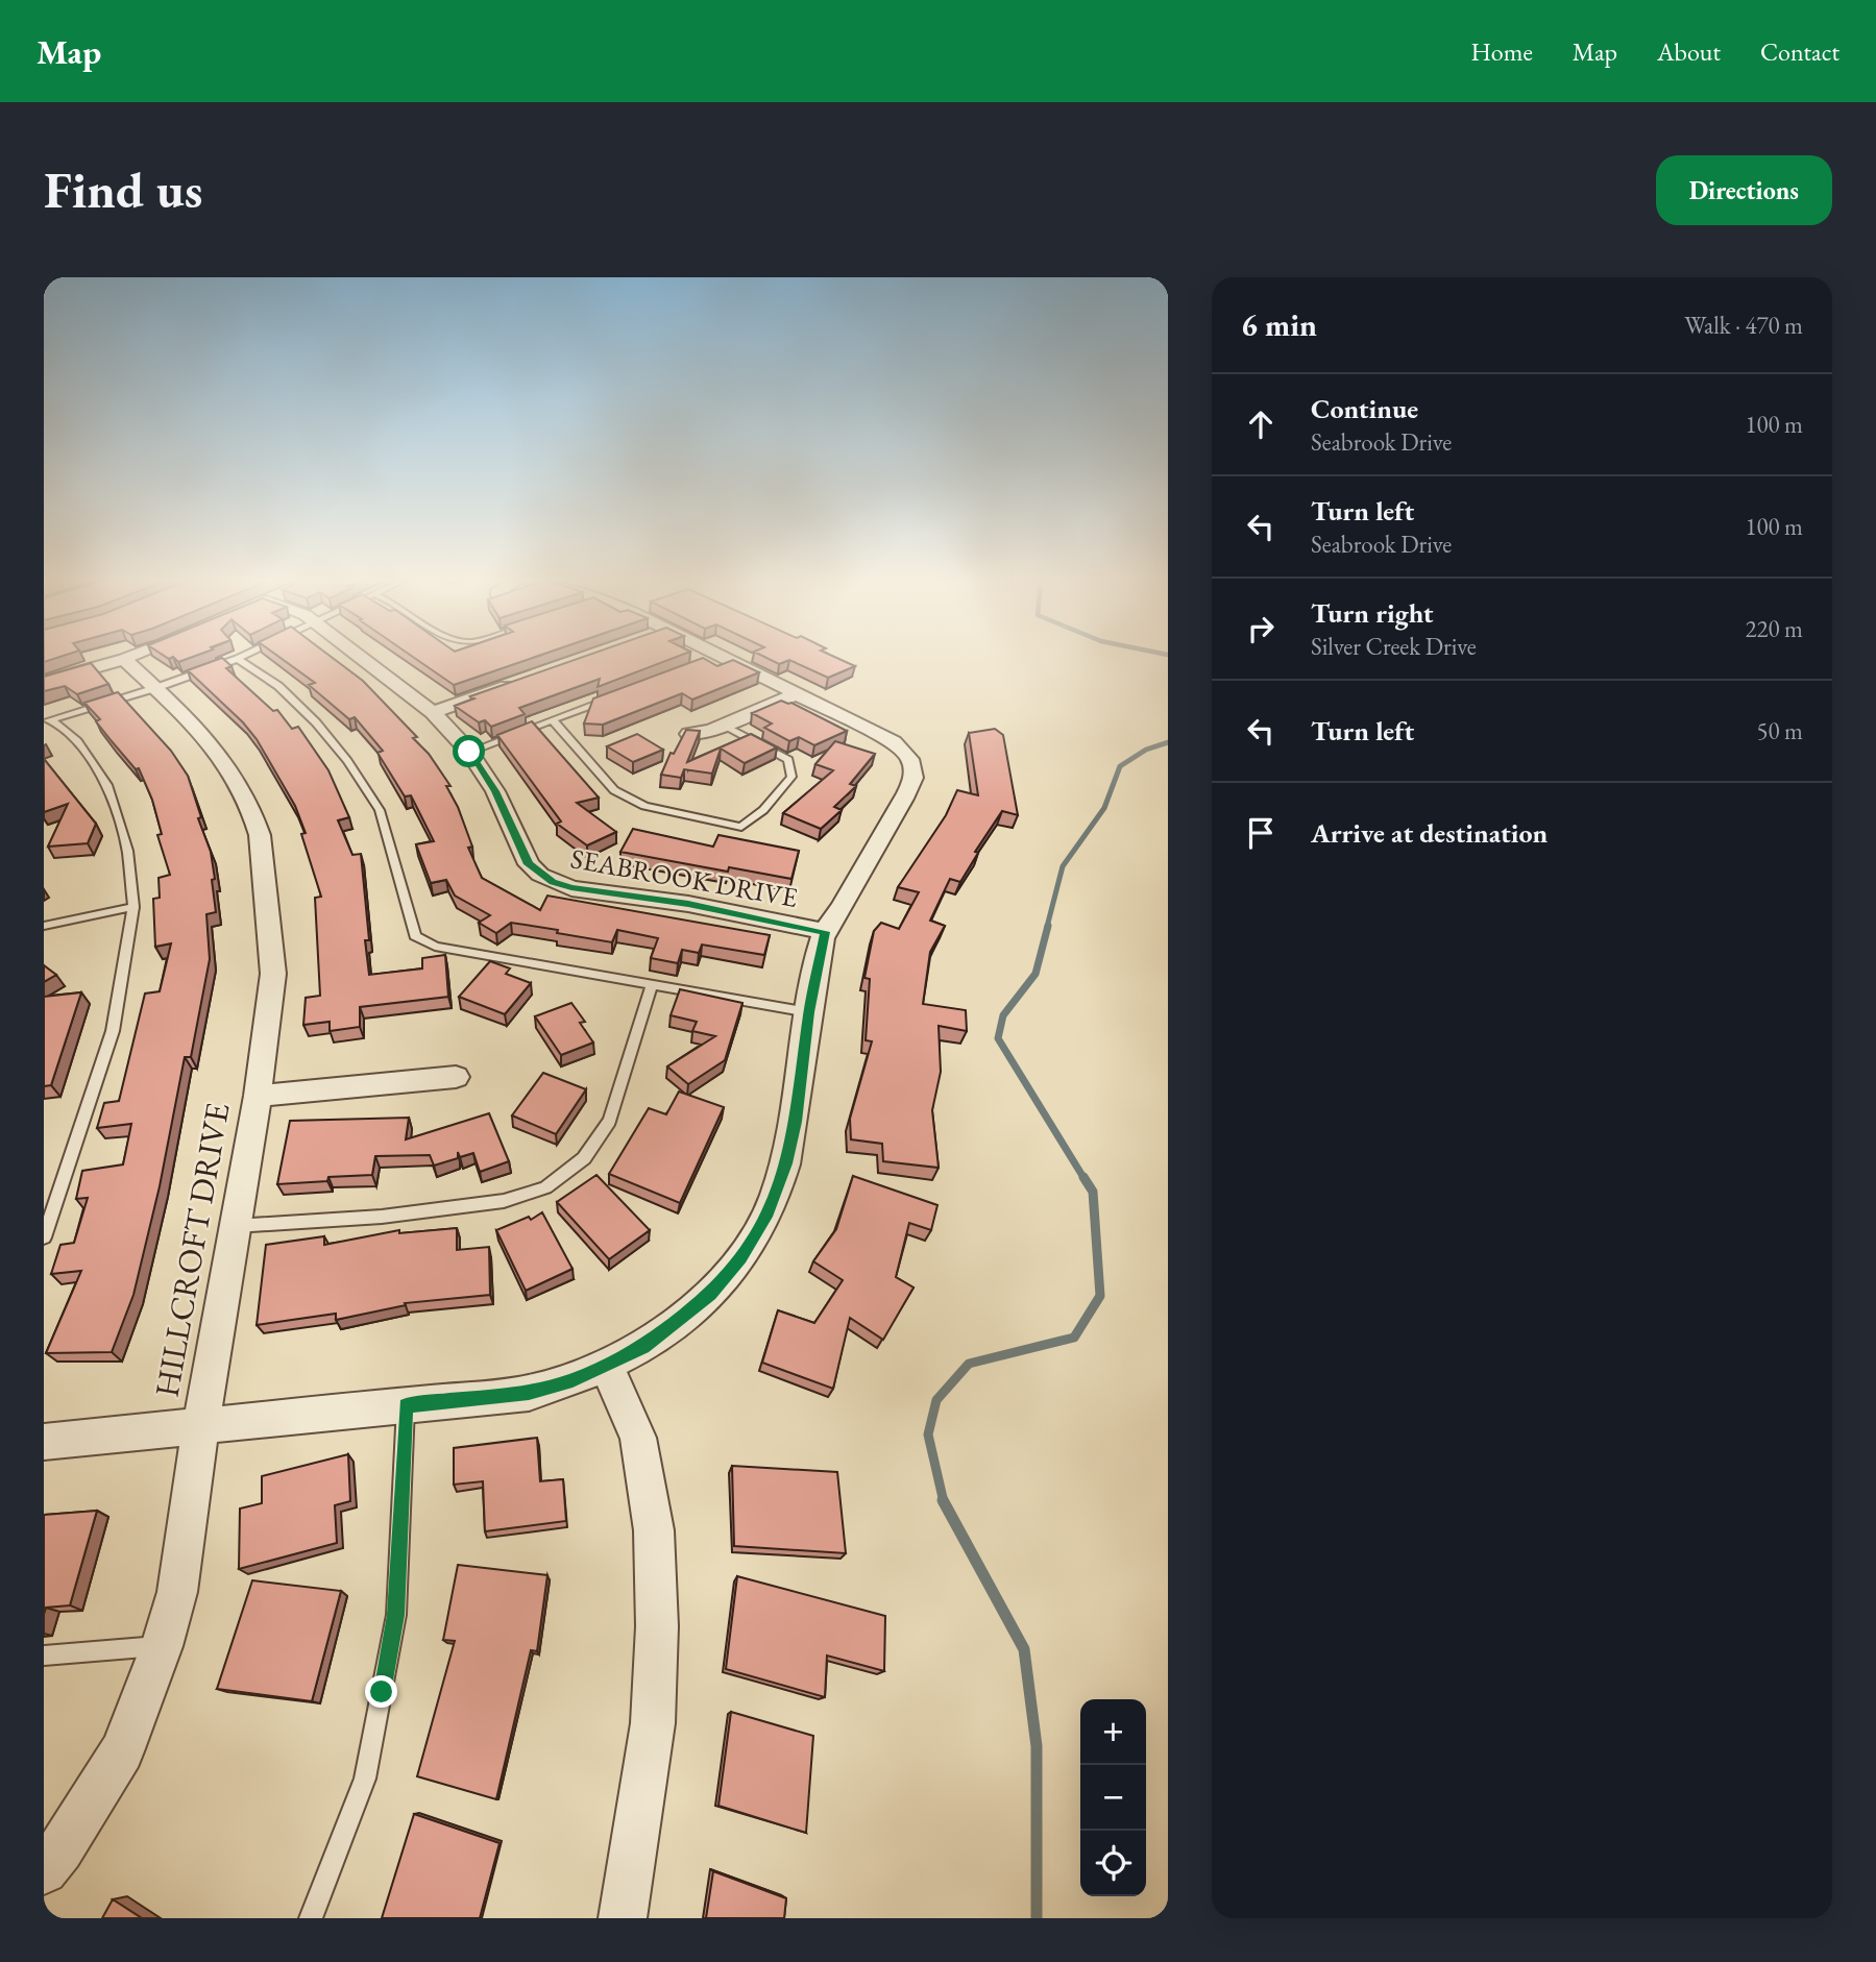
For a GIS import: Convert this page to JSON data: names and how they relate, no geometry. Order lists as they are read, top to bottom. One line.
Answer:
{"streets":{"street":["SEABROOK DRIVE","HILLCROFT DRIVE"]},"page":{"header":"Map","nav":["Home","Map","About","Contact"],"buttons":"Directions","title":"Find us","heading":["6 min","Walk · 470 m"],"list":[["Continue","Seabrook Drive","100 m"],["Turn left","Seabrook Drive","100 m"],["Turn right","Silver Creek Drive","220 m"],["Turn left","50 m"],"Arrive at destination"],"map_buttons":["+","−"]}}
